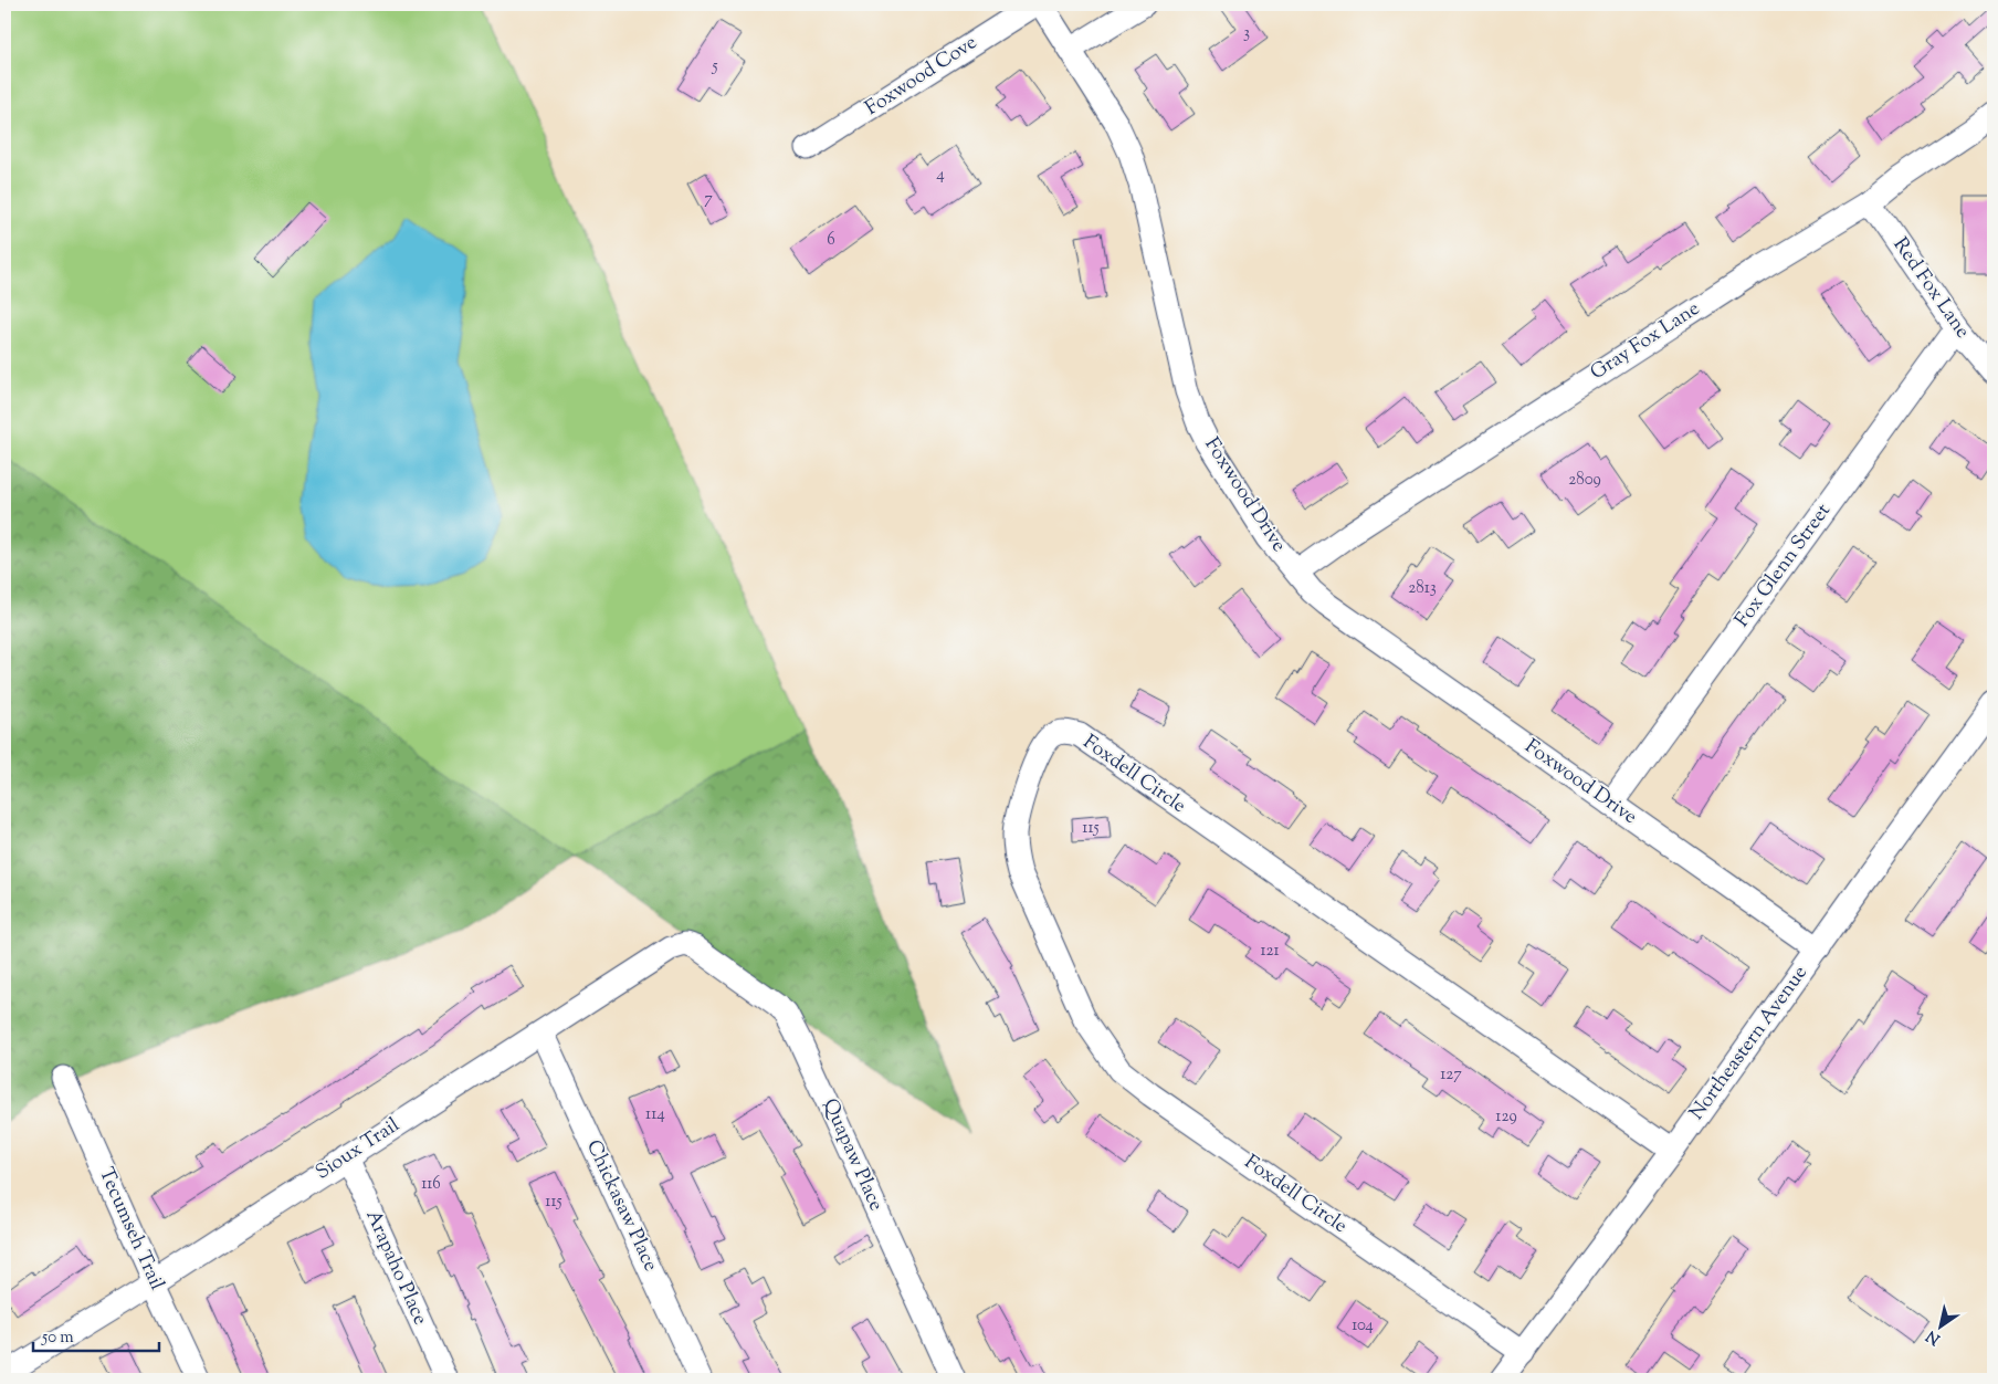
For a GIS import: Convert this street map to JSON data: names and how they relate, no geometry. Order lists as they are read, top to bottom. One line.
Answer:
{"streets":{"street":["Foxwood Cove","Red Fox Lane","Gray Fox Lane","Foxwood Drive","Fox Glenn Street","Foxdell Circle","Northeastern Avenue","Sioux Trail","Quapaw Place","Chickasaw Place","Tecumseh Trail","Arapaho Place"]},"crossings":[["Red Fox Lane","Gray Fox Lane"],["Red Fox Lane","Fox Glenn Street"],["Gray Fox Lane","Foxwood Drive"],["Foxwood Drive","Fox Glenn Street"],["Foxwood Drive","Northeastern Avenue"],["Foxdell Circle","Northeastern Avenue"],["Sioux Trail","Quapaw Place"],["Sioux Trail","Chickasaw Place"],["Sioux Trail","Tecumseh Trail"],["Sioux Trail","Arapaho Place"]],"house_numbers":["3","5","4","7","6","2809","2813","115","121","127","114","129","116","115","104"],"scale_bar":"50 m","north":"bottom left"}
